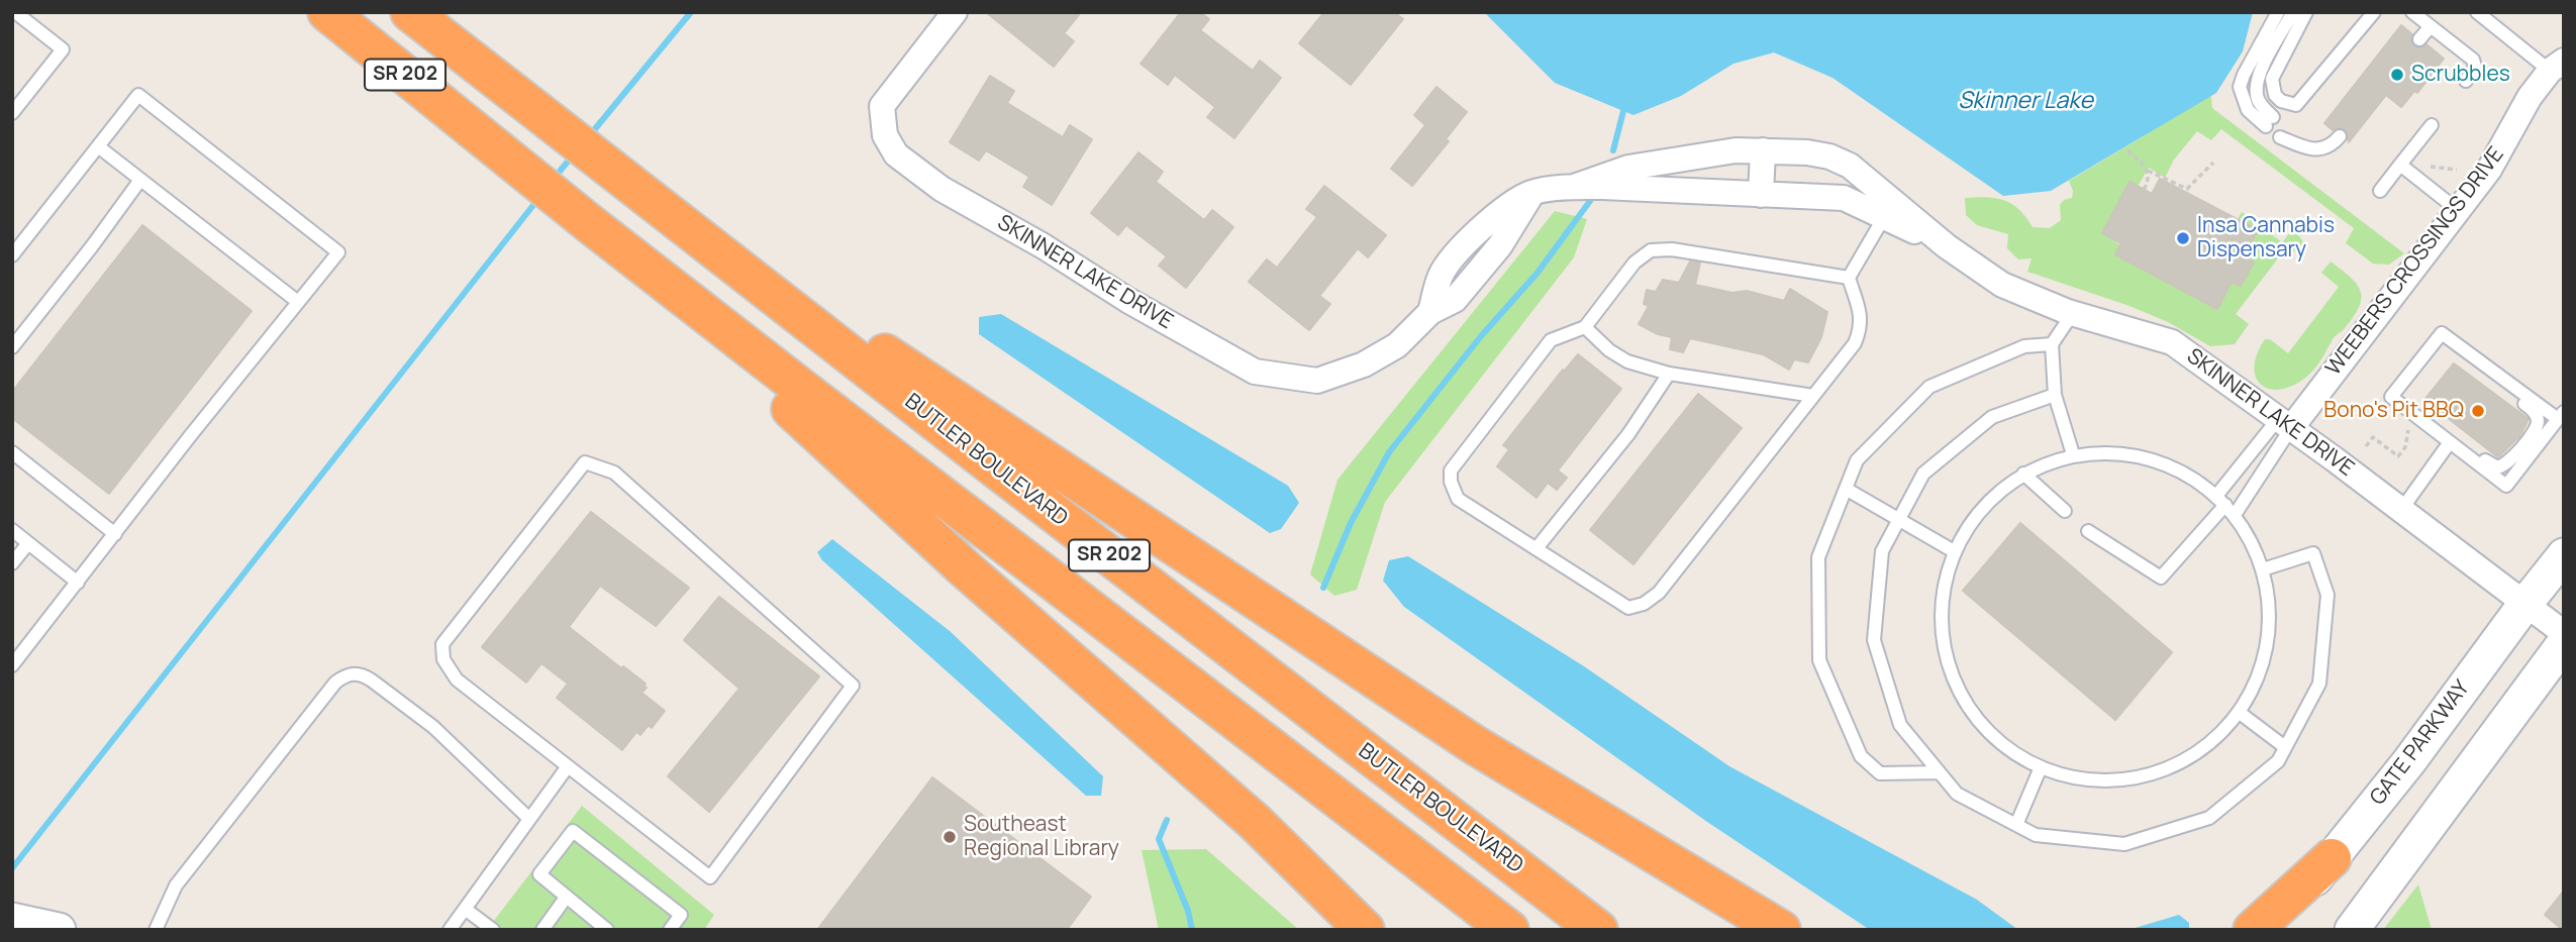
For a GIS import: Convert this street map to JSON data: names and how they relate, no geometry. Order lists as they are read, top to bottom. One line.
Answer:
{"streets":{"highway":["SR 202","BUTLER BOULEVARD"],"main road":["GATE PARKWAY"],"street":["WEEBERS CROSSINGS DRIVE","SKINNER LAKE DRIVE"]},"crossings":[["WEEBERS CROSSINGS DRIVE","SKINNER LAKE DRIVE"],["SKINNER LAKE DRIVE","GATE PARKWAY"]],"water":["Skinner Lake"],"places":["Scrubbles","Insa Cannabis Dispensary","Bono's Pit BBQ","Southeast Regional Library"]}
